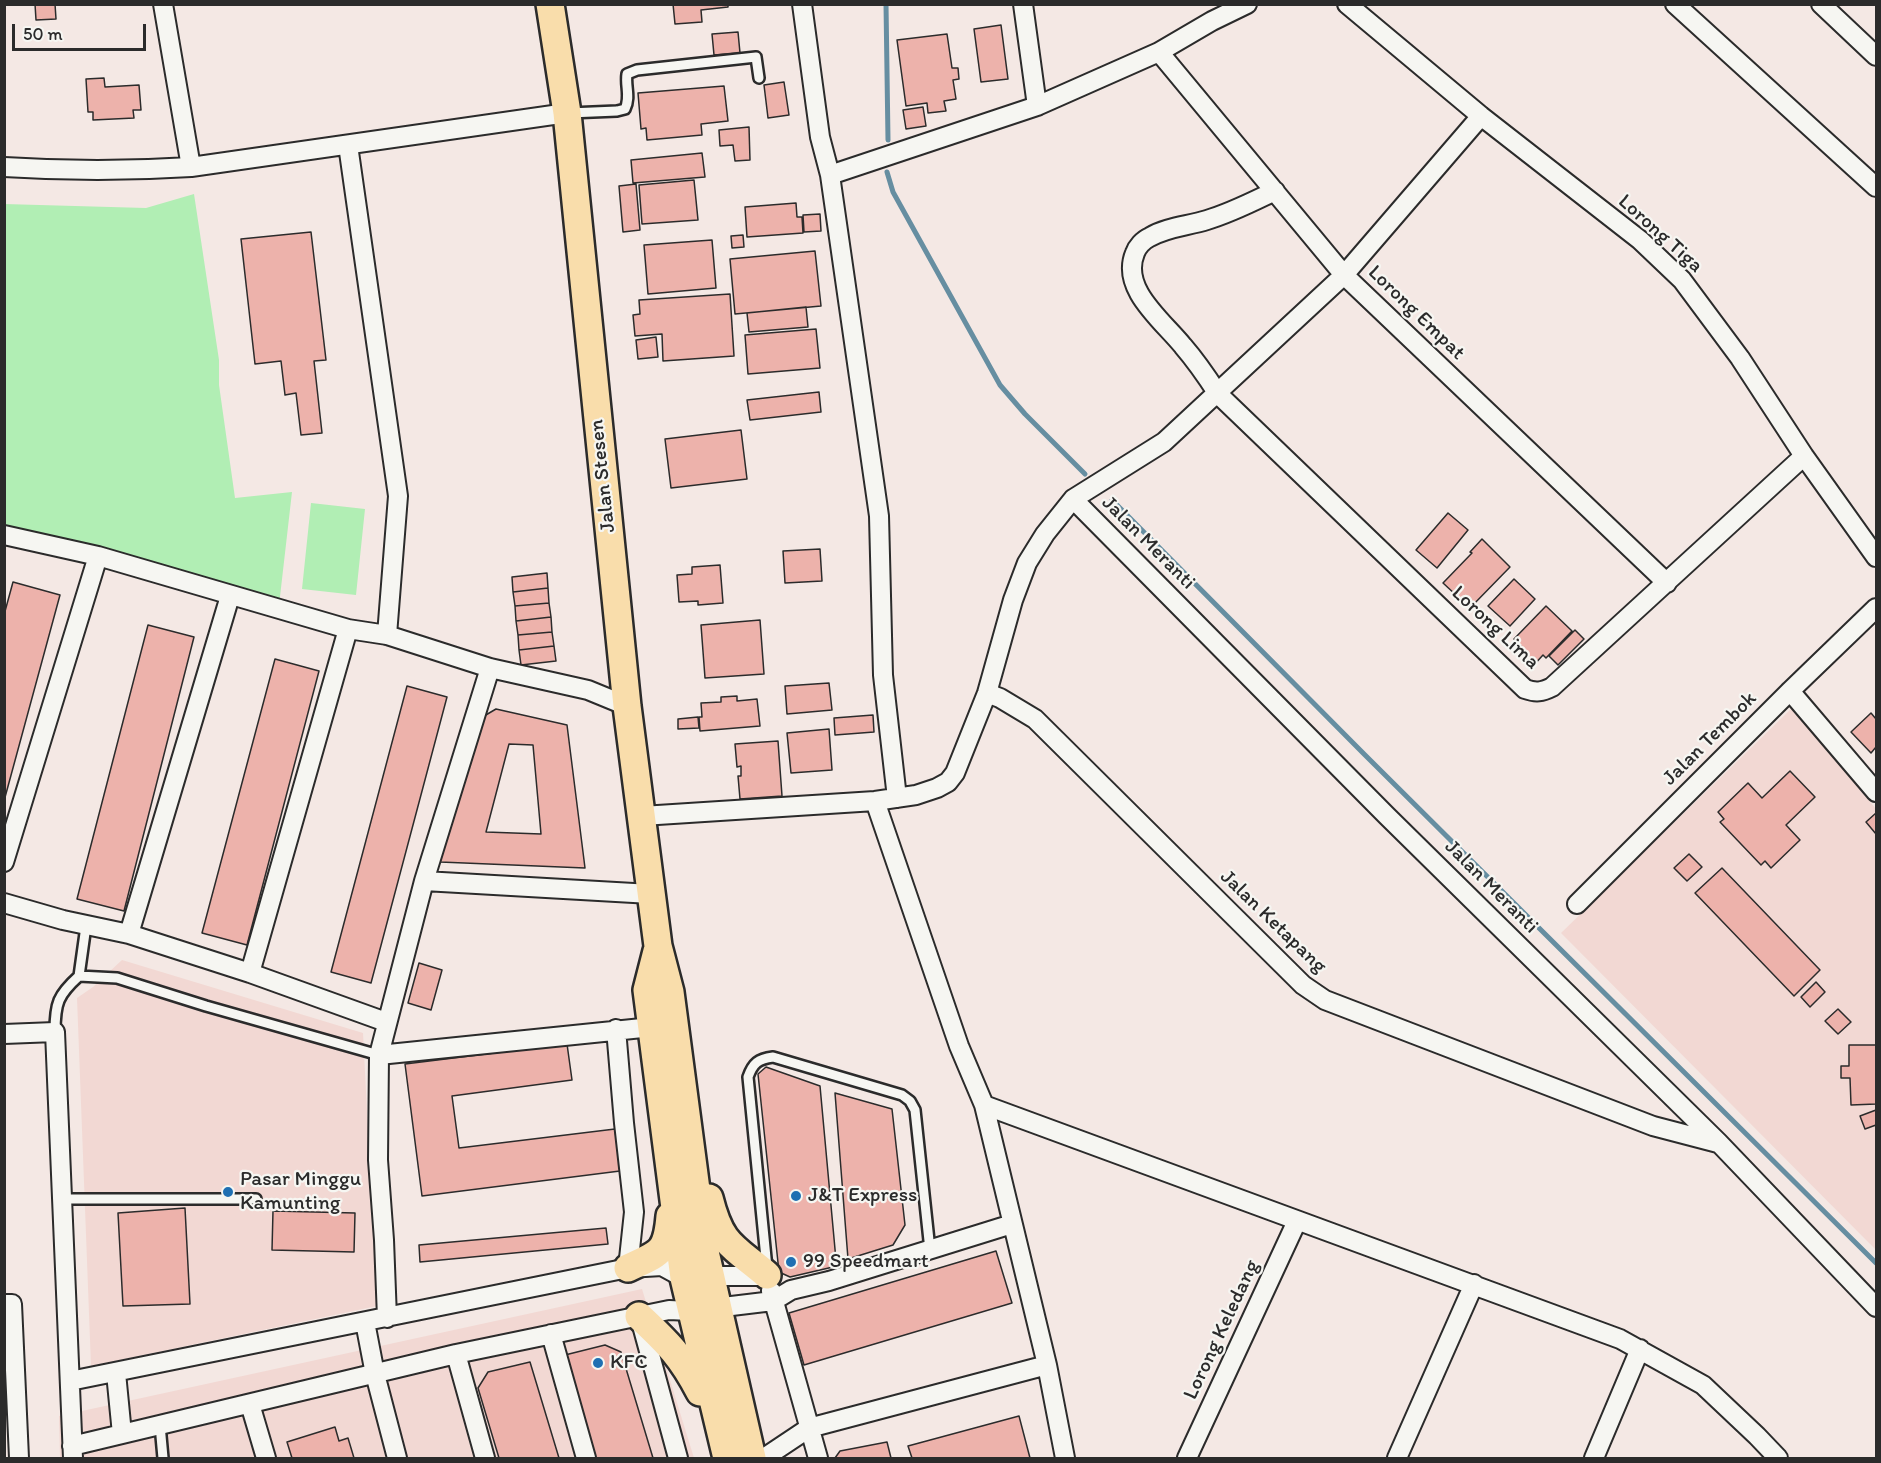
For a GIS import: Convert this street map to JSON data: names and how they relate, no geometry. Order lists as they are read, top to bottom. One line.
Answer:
{"streets":{"main road":["Jalan Stesen"],"street":["Lorong Tiga","Lorong Empat","Jalan Meranti","Lorong Lima","Jalan Tembok","Jalan Ketapang","Lorong Keledang"]},"crossings":[["Lorong Tiga","Lorong Lima"],["Lorong Empat","Lorong Lima"],["Jalan Meranti","Jalan Ketapang"]],"places":["Pasar Minggu Kamunting","J&T Express","99 Speedmart","KFC"],"scale_bar":"50 m"}
